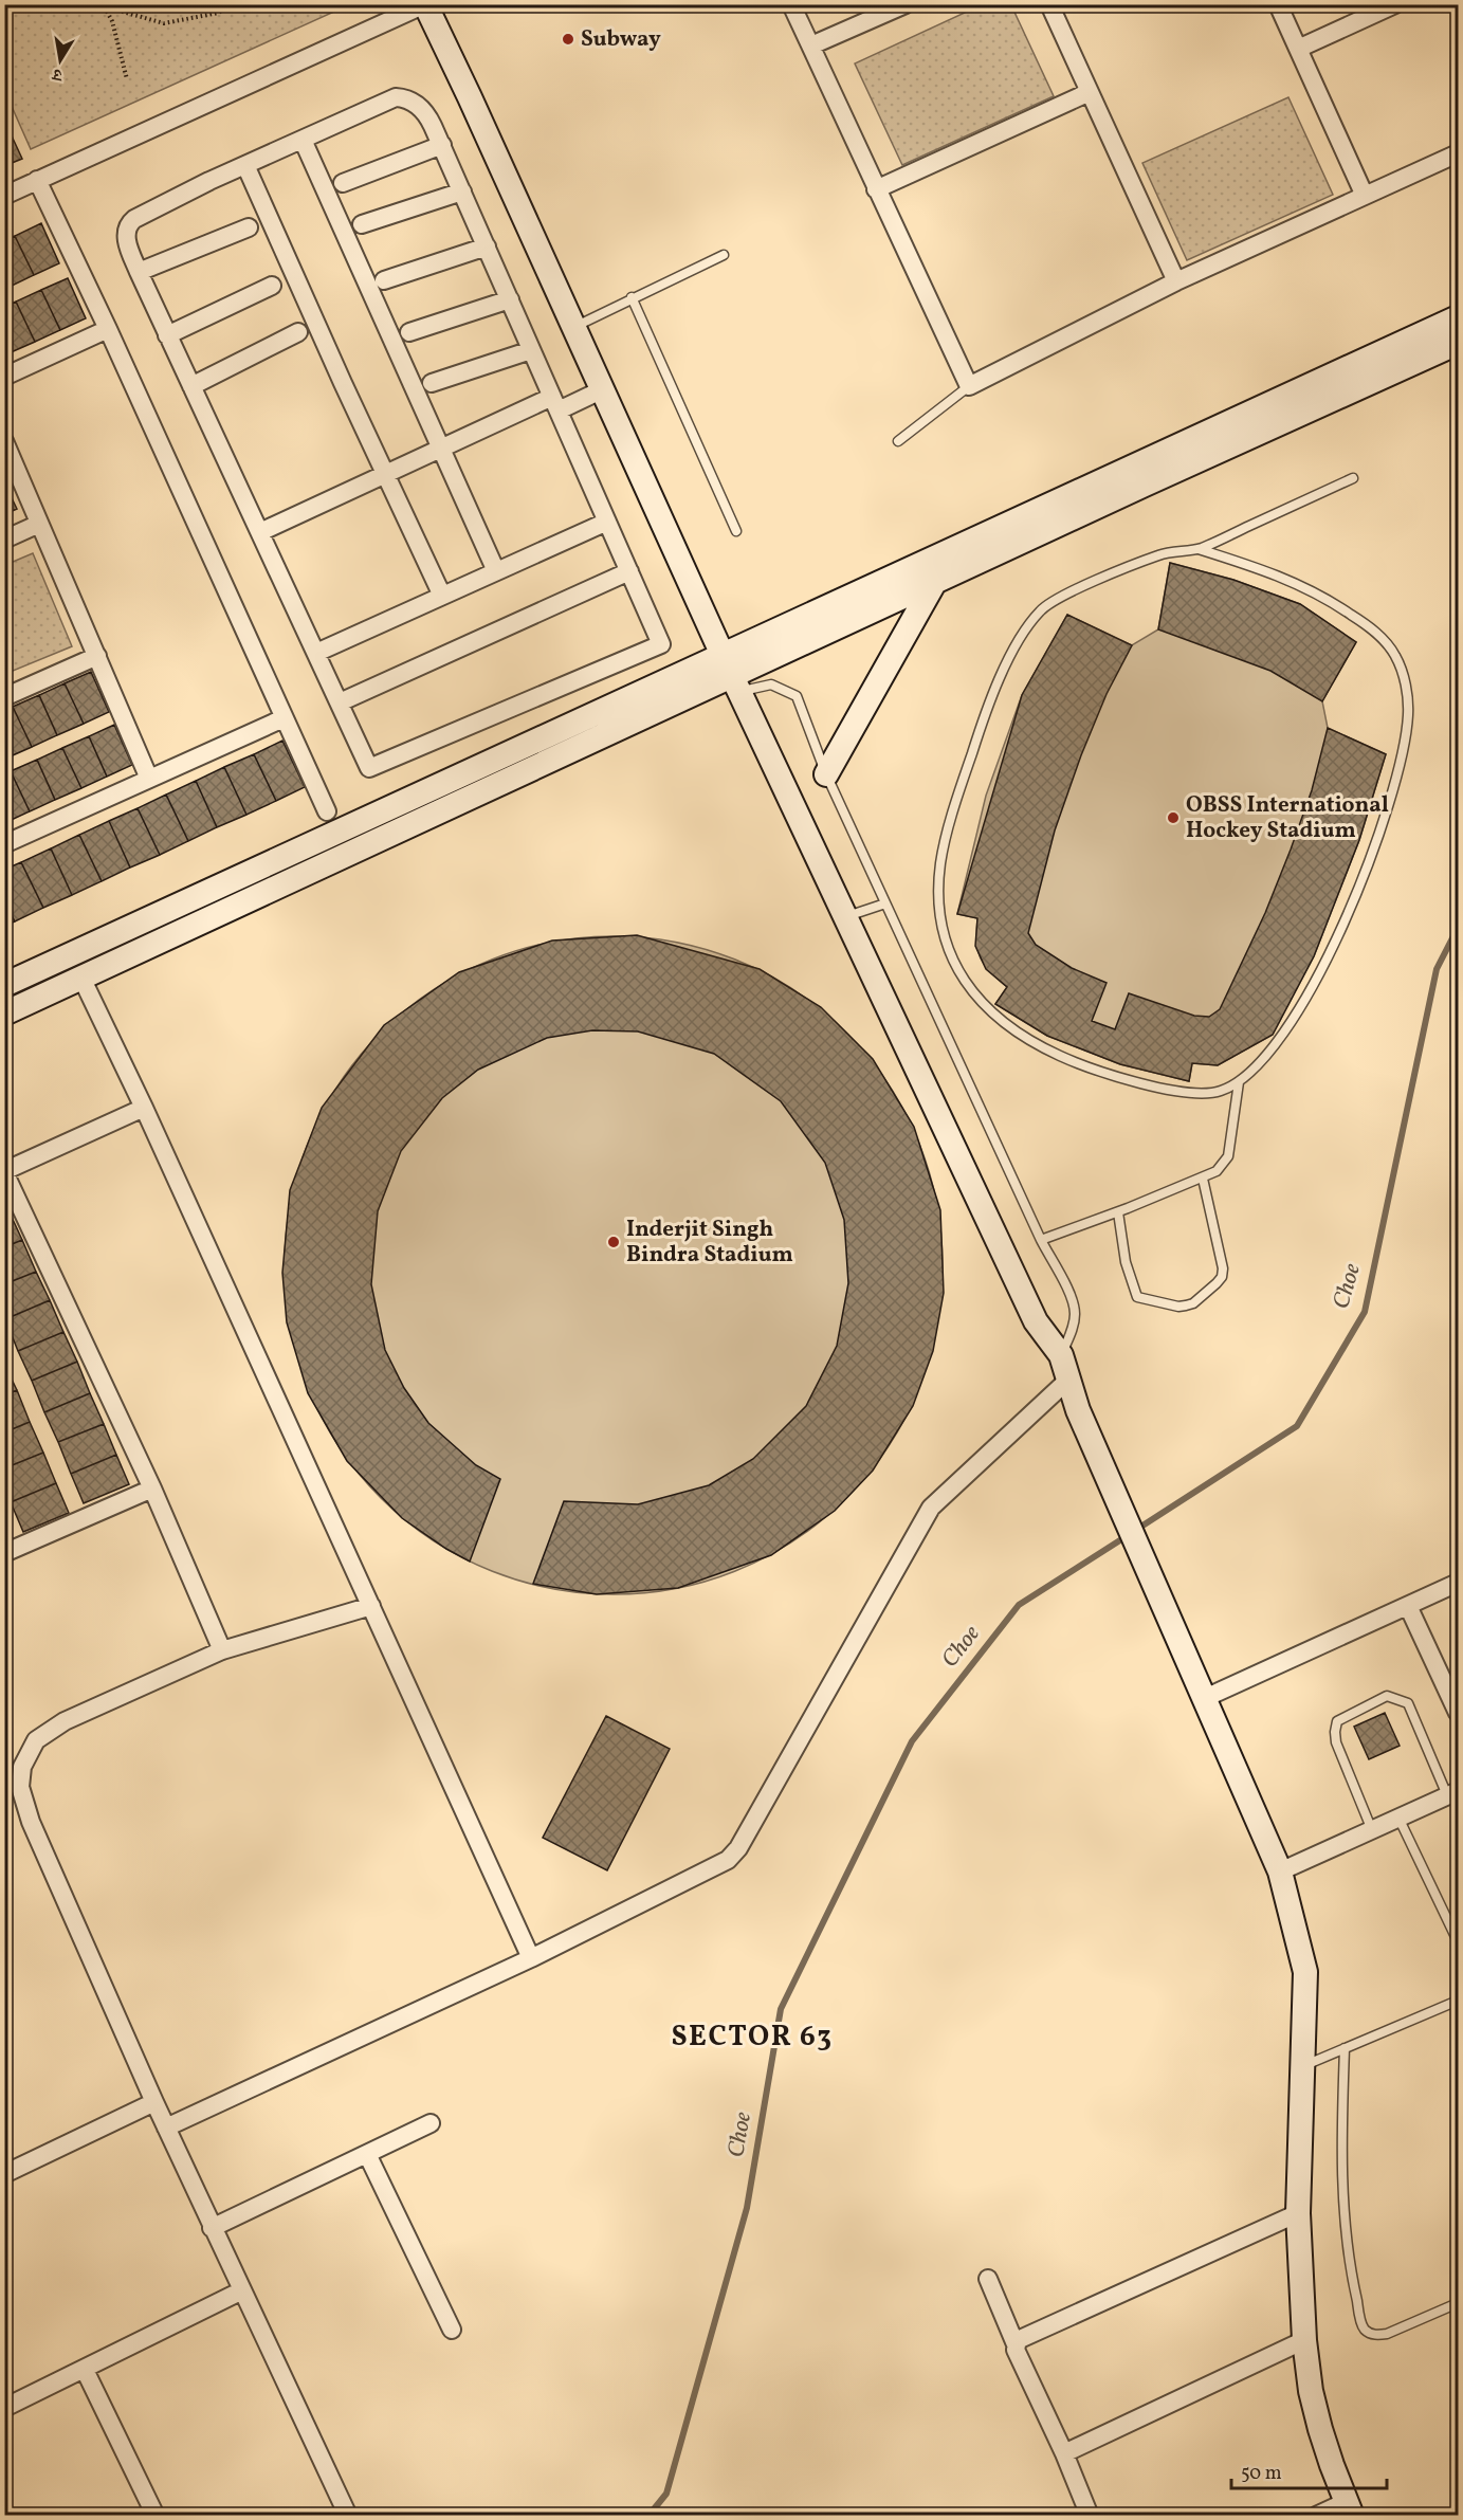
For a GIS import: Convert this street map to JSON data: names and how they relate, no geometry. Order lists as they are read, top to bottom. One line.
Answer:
{"districts":["SECTOR 63"],"water":["Choe"],"places":["Subway","OBSS International Hockey Stadium","Inderjit Singh Bindra Stadium"],"scale_bar":"50 m","north":"bottom"}
